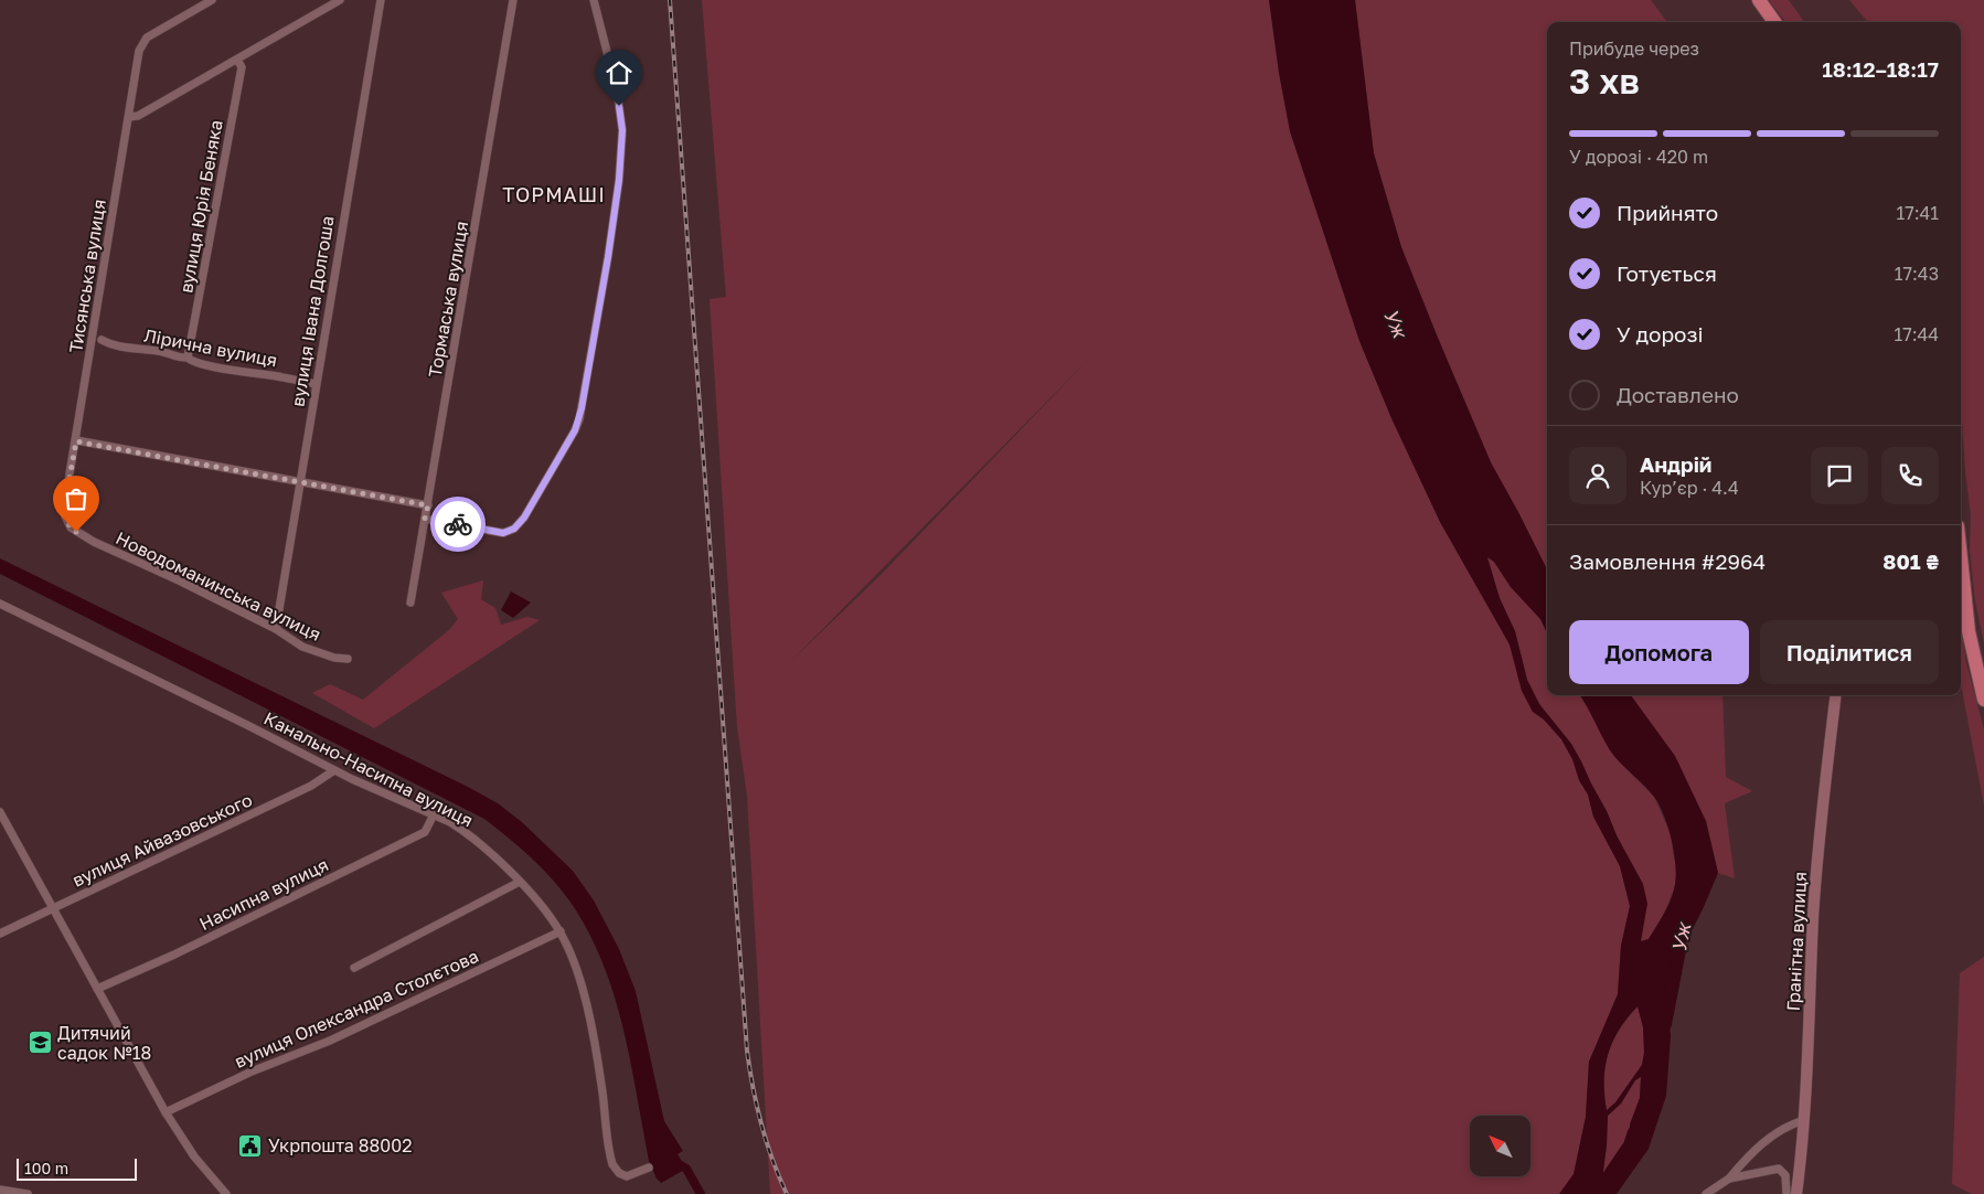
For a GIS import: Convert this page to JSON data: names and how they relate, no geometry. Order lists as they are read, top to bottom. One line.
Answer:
{"streets":{"street":["вулиця Юрія Беняка","Тисянська вулиця","Тормаська вулиця","вулиця Івана Долгоша","Лірична вулиця","Новодоманинська вулиця","Канально-Насипна вулиця","вулиця Айвазовського","Насипна вулиця","Гранітна вулиця","вулиця Олександра Столєтова"]},"crossings":[["вулиця Юрія Беняка","Лірична вулиця"],["Тисянська вулиця","Новодоманинська вулиця"],["вулиця Івана Долгоша","Лірична вулиця"],["вулиця Івана Долгоша","Новодоманинська вулиця"],["Канально-Насипна вулиця","вулиця Айвазовського"],["Канально-Насипна вулиця","Насипна вулиця"],["Канально-Насипна вулиця","вулиця Олександра Столєтова"]],"districts":["ТОРМАШІ"],"water":["Уж"],"places":{"school or university":["Дитячий садок №18"],"public building":["Укрпошта 88002"]},"scale_bar":"100 m","north":"top left","page":{"heading":["3 хв","Прибуде через","18:12–18:17"],"panel":["Андрій","Кур’єр · 4.4","Замовлення #2964","801 ₴"],"bar":"У дорозі · 420 m","list":[["Прийнято","17:41"],["Готується","17:43"],["У дорозі","17:44"],"Доставлено"],"buttons":["Допомога","Поділитися"],"scale":"100 m"}}
